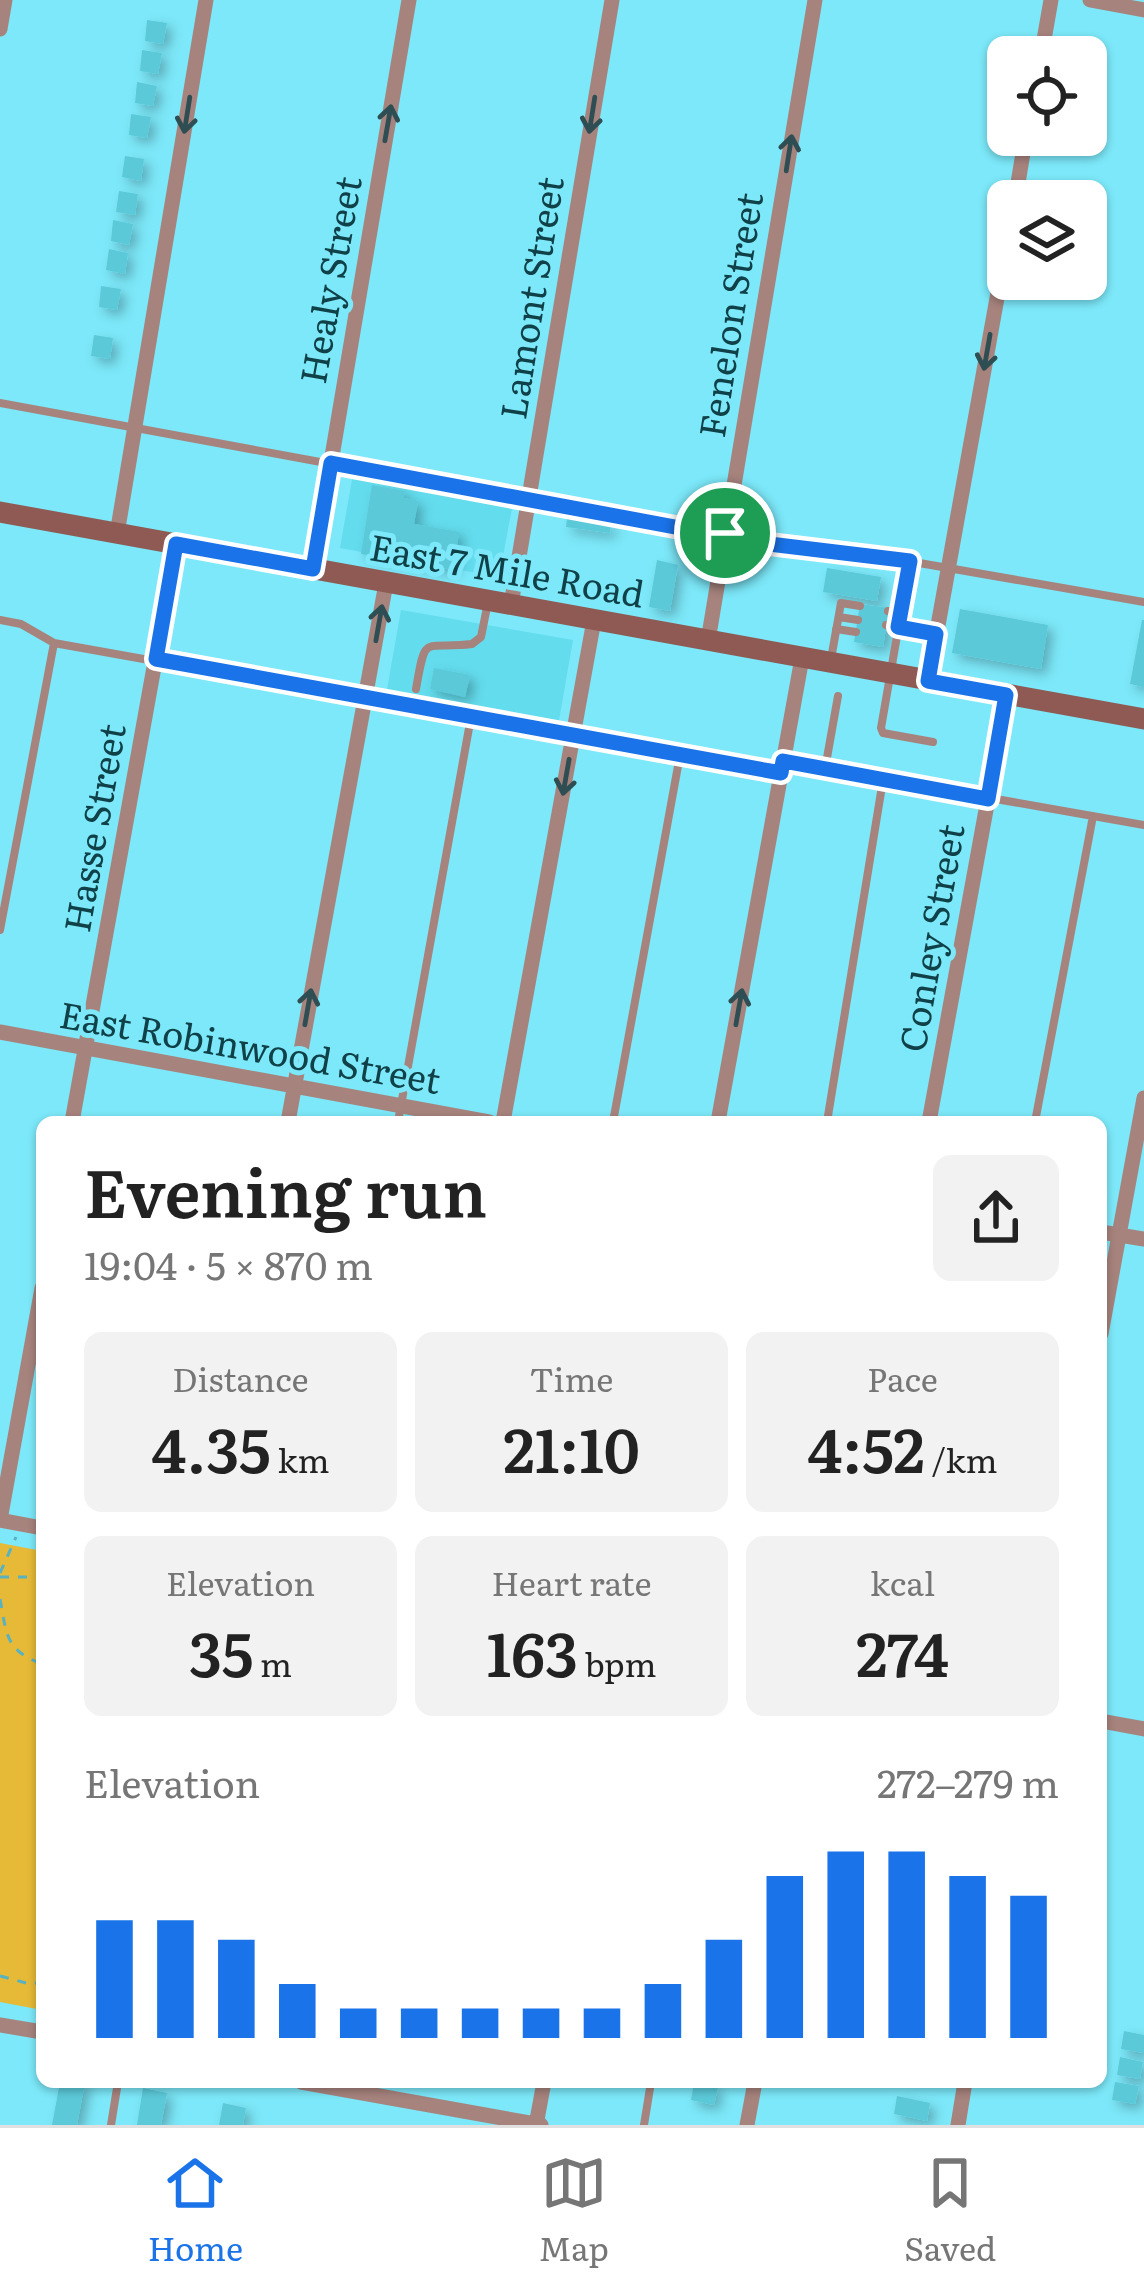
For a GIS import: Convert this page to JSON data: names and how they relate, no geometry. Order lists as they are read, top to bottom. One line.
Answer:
{"streets":{"street":["Healy Street","Lamont Street","Fenelon Street","East 7 Mile Road","Hasse Street","Conley Street","East Robinwood Street"]},"crossings":[["Healy Street","East 7 Mile Road"],["Lamont Street","East 7 Mile Road"],["Fenelon Street","East 7 Mile Road"],["East 7 Mile Road","Hasse Street"],["East 7 Mile Road","Conley Street"],["Hasse Street","East Robinwood Street"]],"one_way":["Healy Street","Lamont Street","Fenelon Street"],"page":{"heading":["Evening run","19:04 · 5 × 870 m"],"stats":[["Distance","4.35 km"],["Time","21:10"],["Pace","4:52 /km"],["Elevation","35 m"],["Heart rate","163 bpm"],["kcal","274"]],"chart":["Elevation","272–279 m"],"tabs":["Home","Map","Saved"]}}
